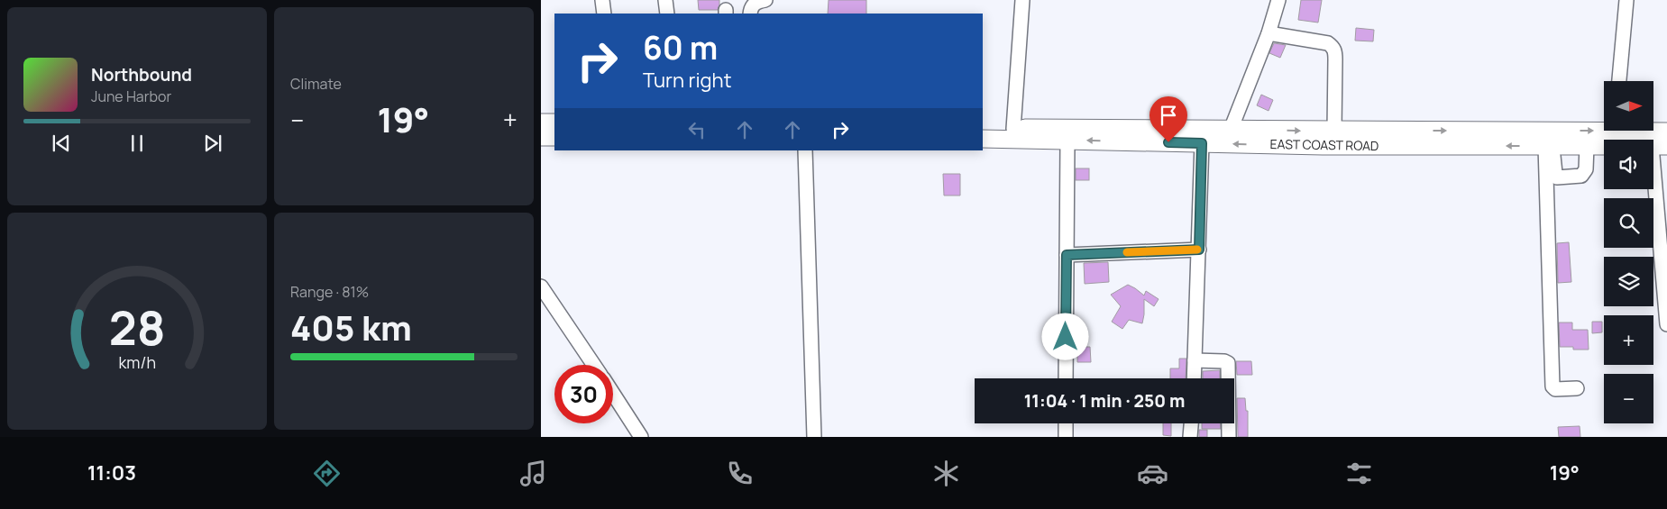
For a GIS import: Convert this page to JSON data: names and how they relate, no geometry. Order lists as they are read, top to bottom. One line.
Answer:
{"streets":{"main road":["EAST COAST ROAD"]},"north":"right","page":{"tile":["Climate",["Range · 81%","405 km"]],"turn":["60 m","Turn right"],"song":["Northbound","June Harbor"],"map_buttons":["+","−"],"heat":["−","19°","+"],"limit":"30","trip":"11:04 · 1 min · 250 m","tabs":["11:03","19°"],"gauge":["28","km/h"]}}
